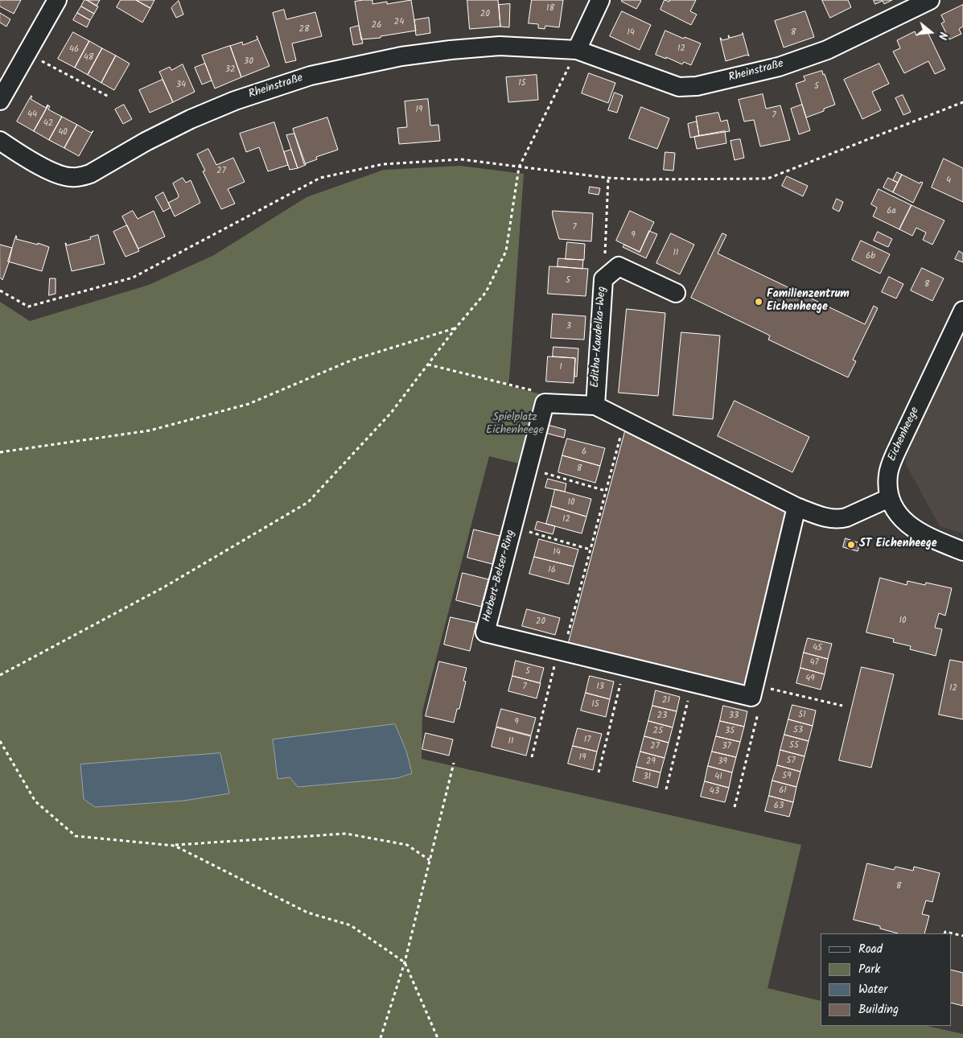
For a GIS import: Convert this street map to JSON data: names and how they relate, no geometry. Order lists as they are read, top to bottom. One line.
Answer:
{"streets":{"street":["Rheinstraße","Editha-Kaudelka-Weg","Eichenheege","Herbert-Belser-Ring"]},"parks":["Spielplatz Eichenheege"],"places":["Familienzentrum Eichenheege","ST Eichenheege"],"house_numbers":["18","20","24","26","28","14","8","12","46","48","30","32","15","34","5","19","44","7","42","40","27","4","6a","7","9","11","6b","5","8","3","1","6","8","10","12","14","16","10","20","45","47","5","49","7","13","12","21","15","51","23","33","9","53","25","35","17","11","55","27","37","19","57","29","39","59","31","41","61","43","63","8"],"legend":["Road","Park","Water","Building"],"north":"right"}
